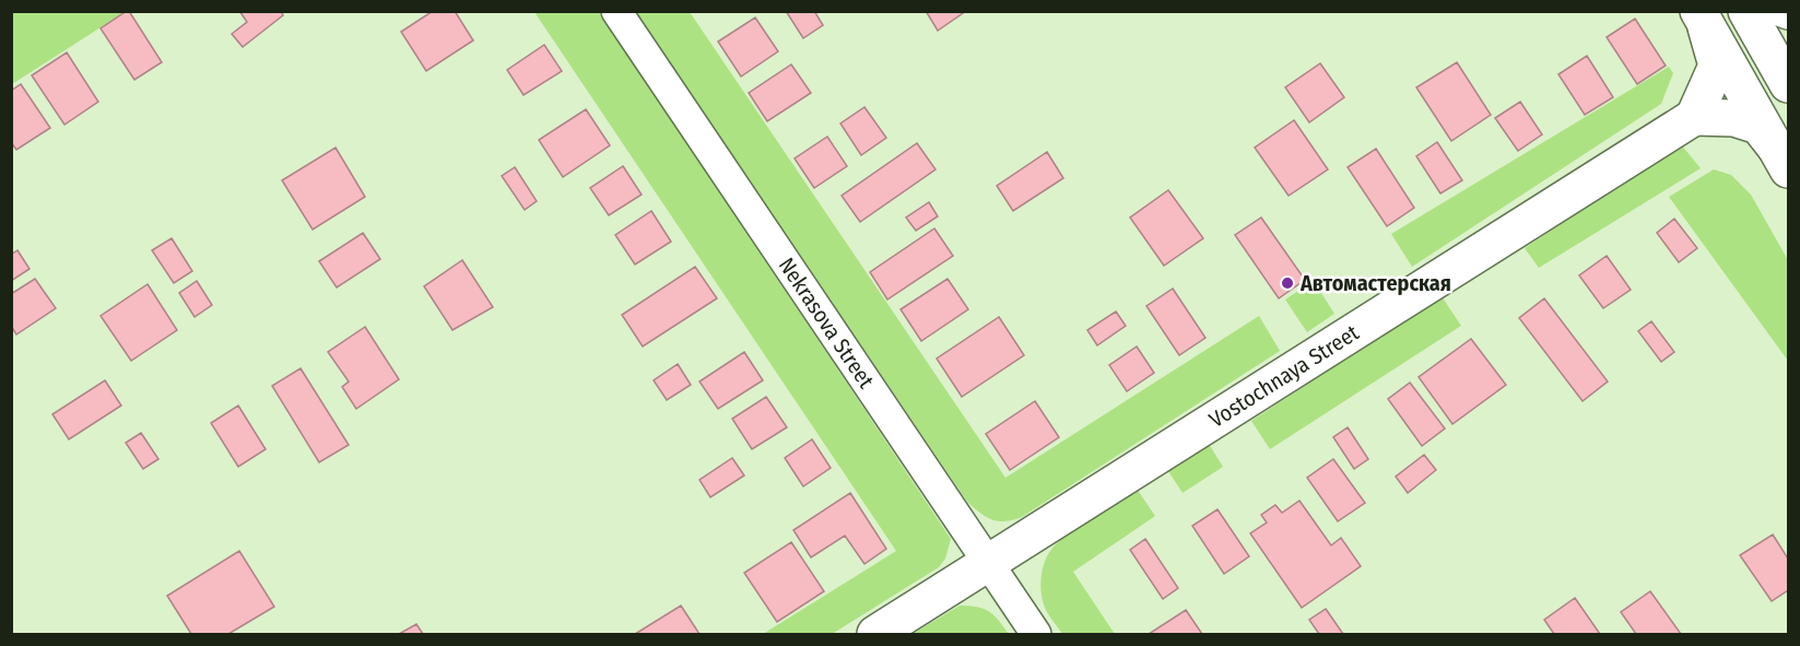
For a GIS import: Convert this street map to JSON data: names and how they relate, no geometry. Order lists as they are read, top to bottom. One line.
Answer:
{"streets":{"street":["Nekrasova Street","Vostochnaya Street"]},"crossings":[["Nekrasova Street","Vostochnaya Street"]],"places":["Автомастерская"]}
